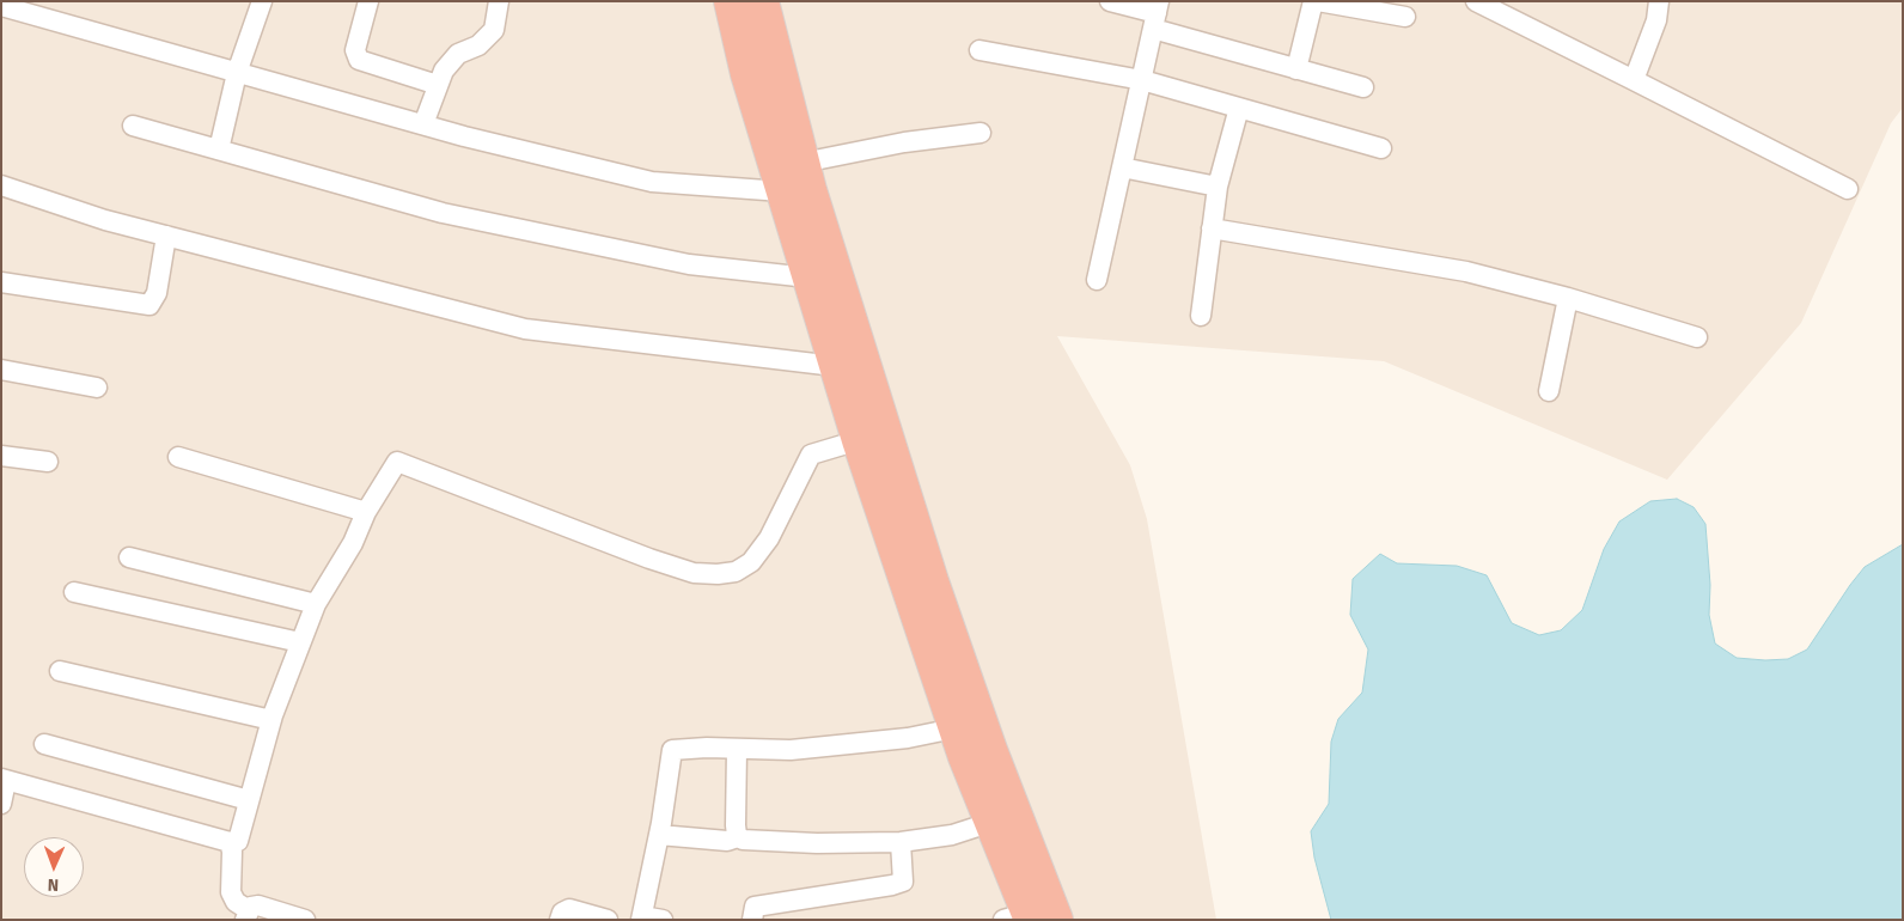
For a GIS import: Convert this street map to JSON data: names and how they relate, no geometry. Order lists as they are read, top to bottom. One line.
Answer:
{"north":"bottom"}
